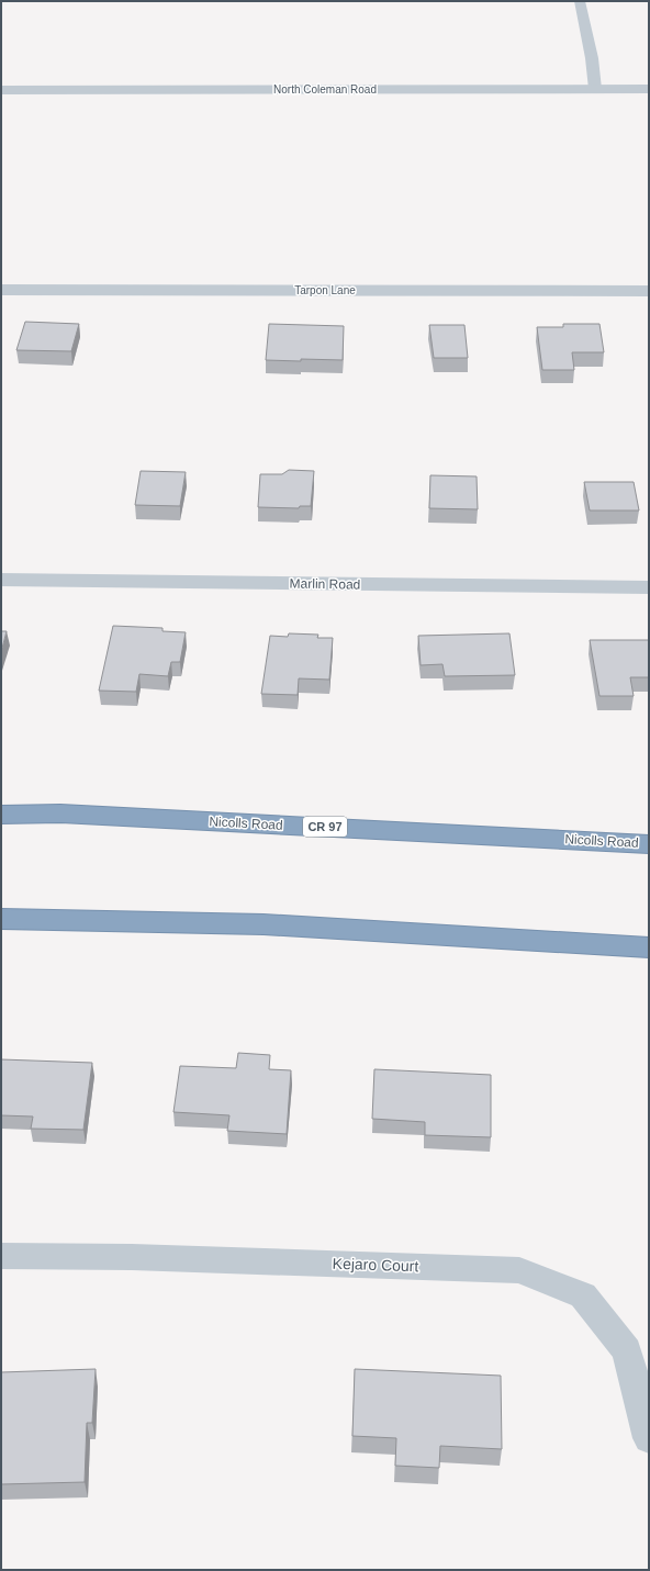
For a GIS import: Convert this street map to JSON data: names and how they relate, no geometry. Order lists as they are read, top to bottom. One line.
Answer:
{"streets":{"highway":["Nicolls Road","CR 97"],"street":["North Coleman Road","Tarpon Lane","Marlin Road","Kejaro Court"]}}
